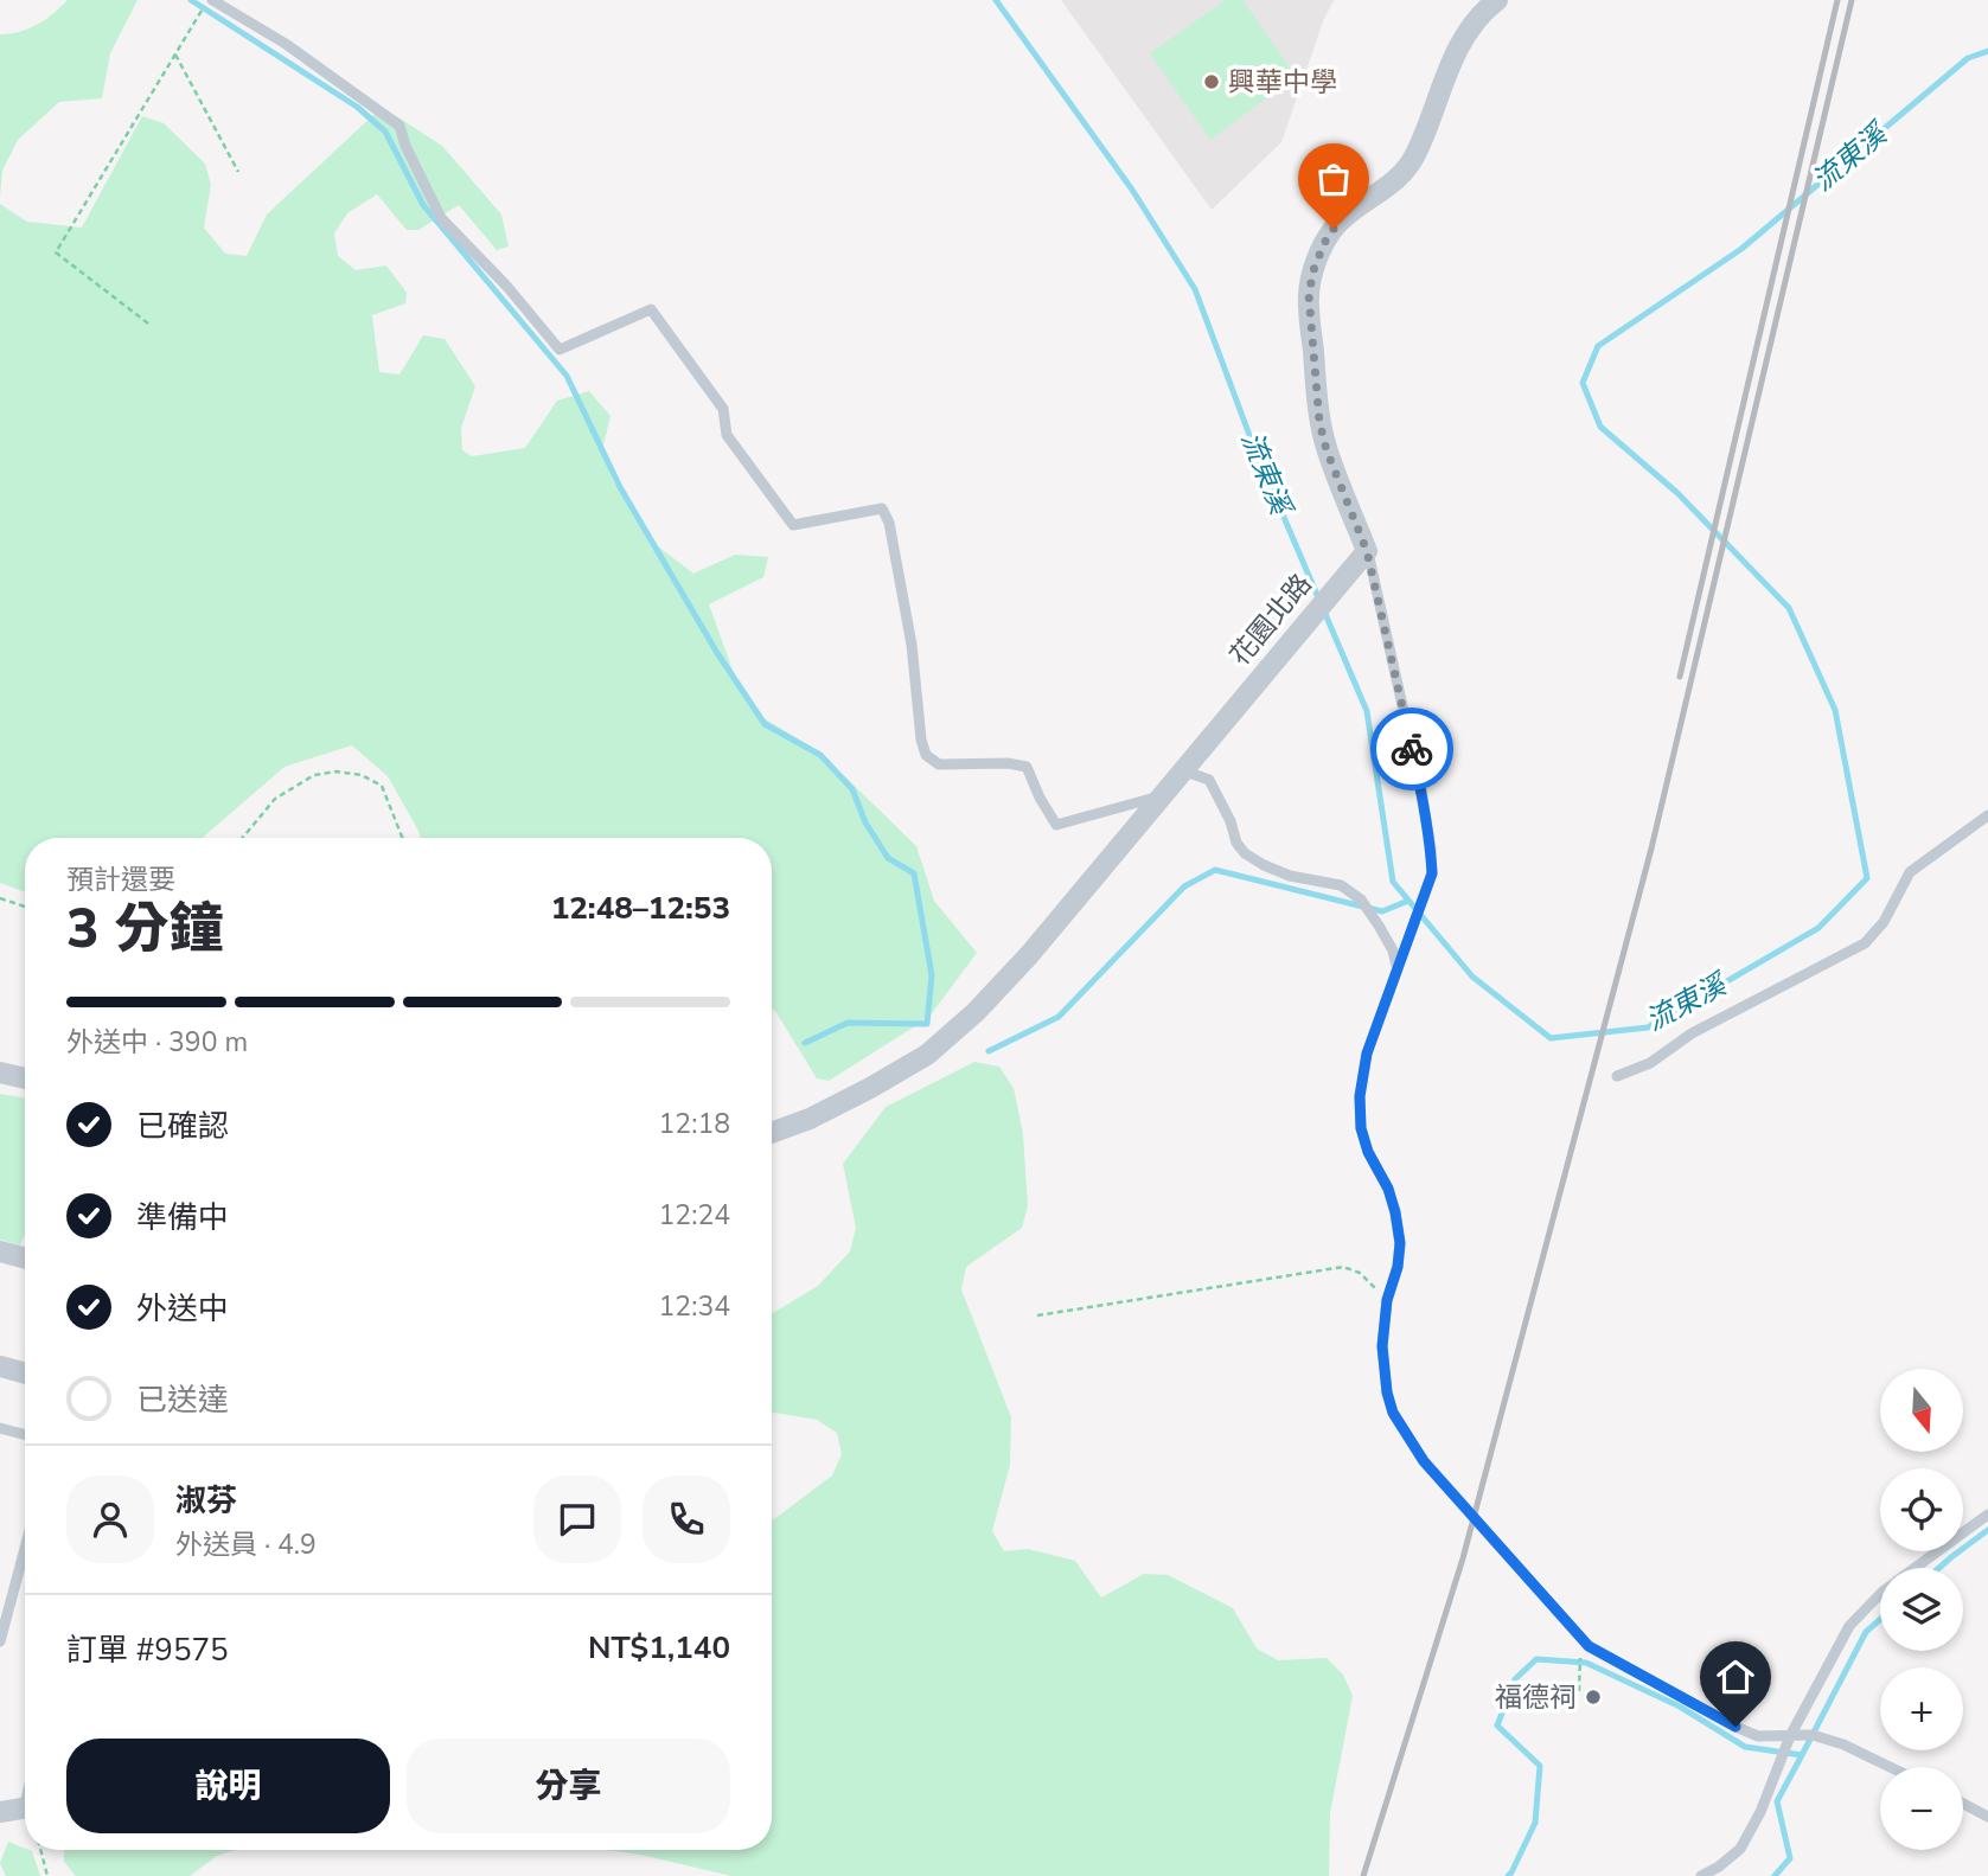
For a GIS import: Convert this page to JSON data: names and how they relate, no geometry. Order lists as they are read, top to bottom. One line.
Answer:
{"streets":{"street":["花園北路"]},"water":["流東溪"],"places":["興華中學","福德祠"],"north":"bottom","page":{"heading":["3 分鐘","預計還要","12:48–12:53"],"panel":["淑芬","外送員 · 4.9","訂單 #9575","NT$1,140"],"bar":"外送中 · 390 m","list":[["已確認","12:18"],["準備中","12:24"],["外送中","12:34"],"已送達"],"map_buttons":["+","−"],"buttons":["說明","分享"]}}
